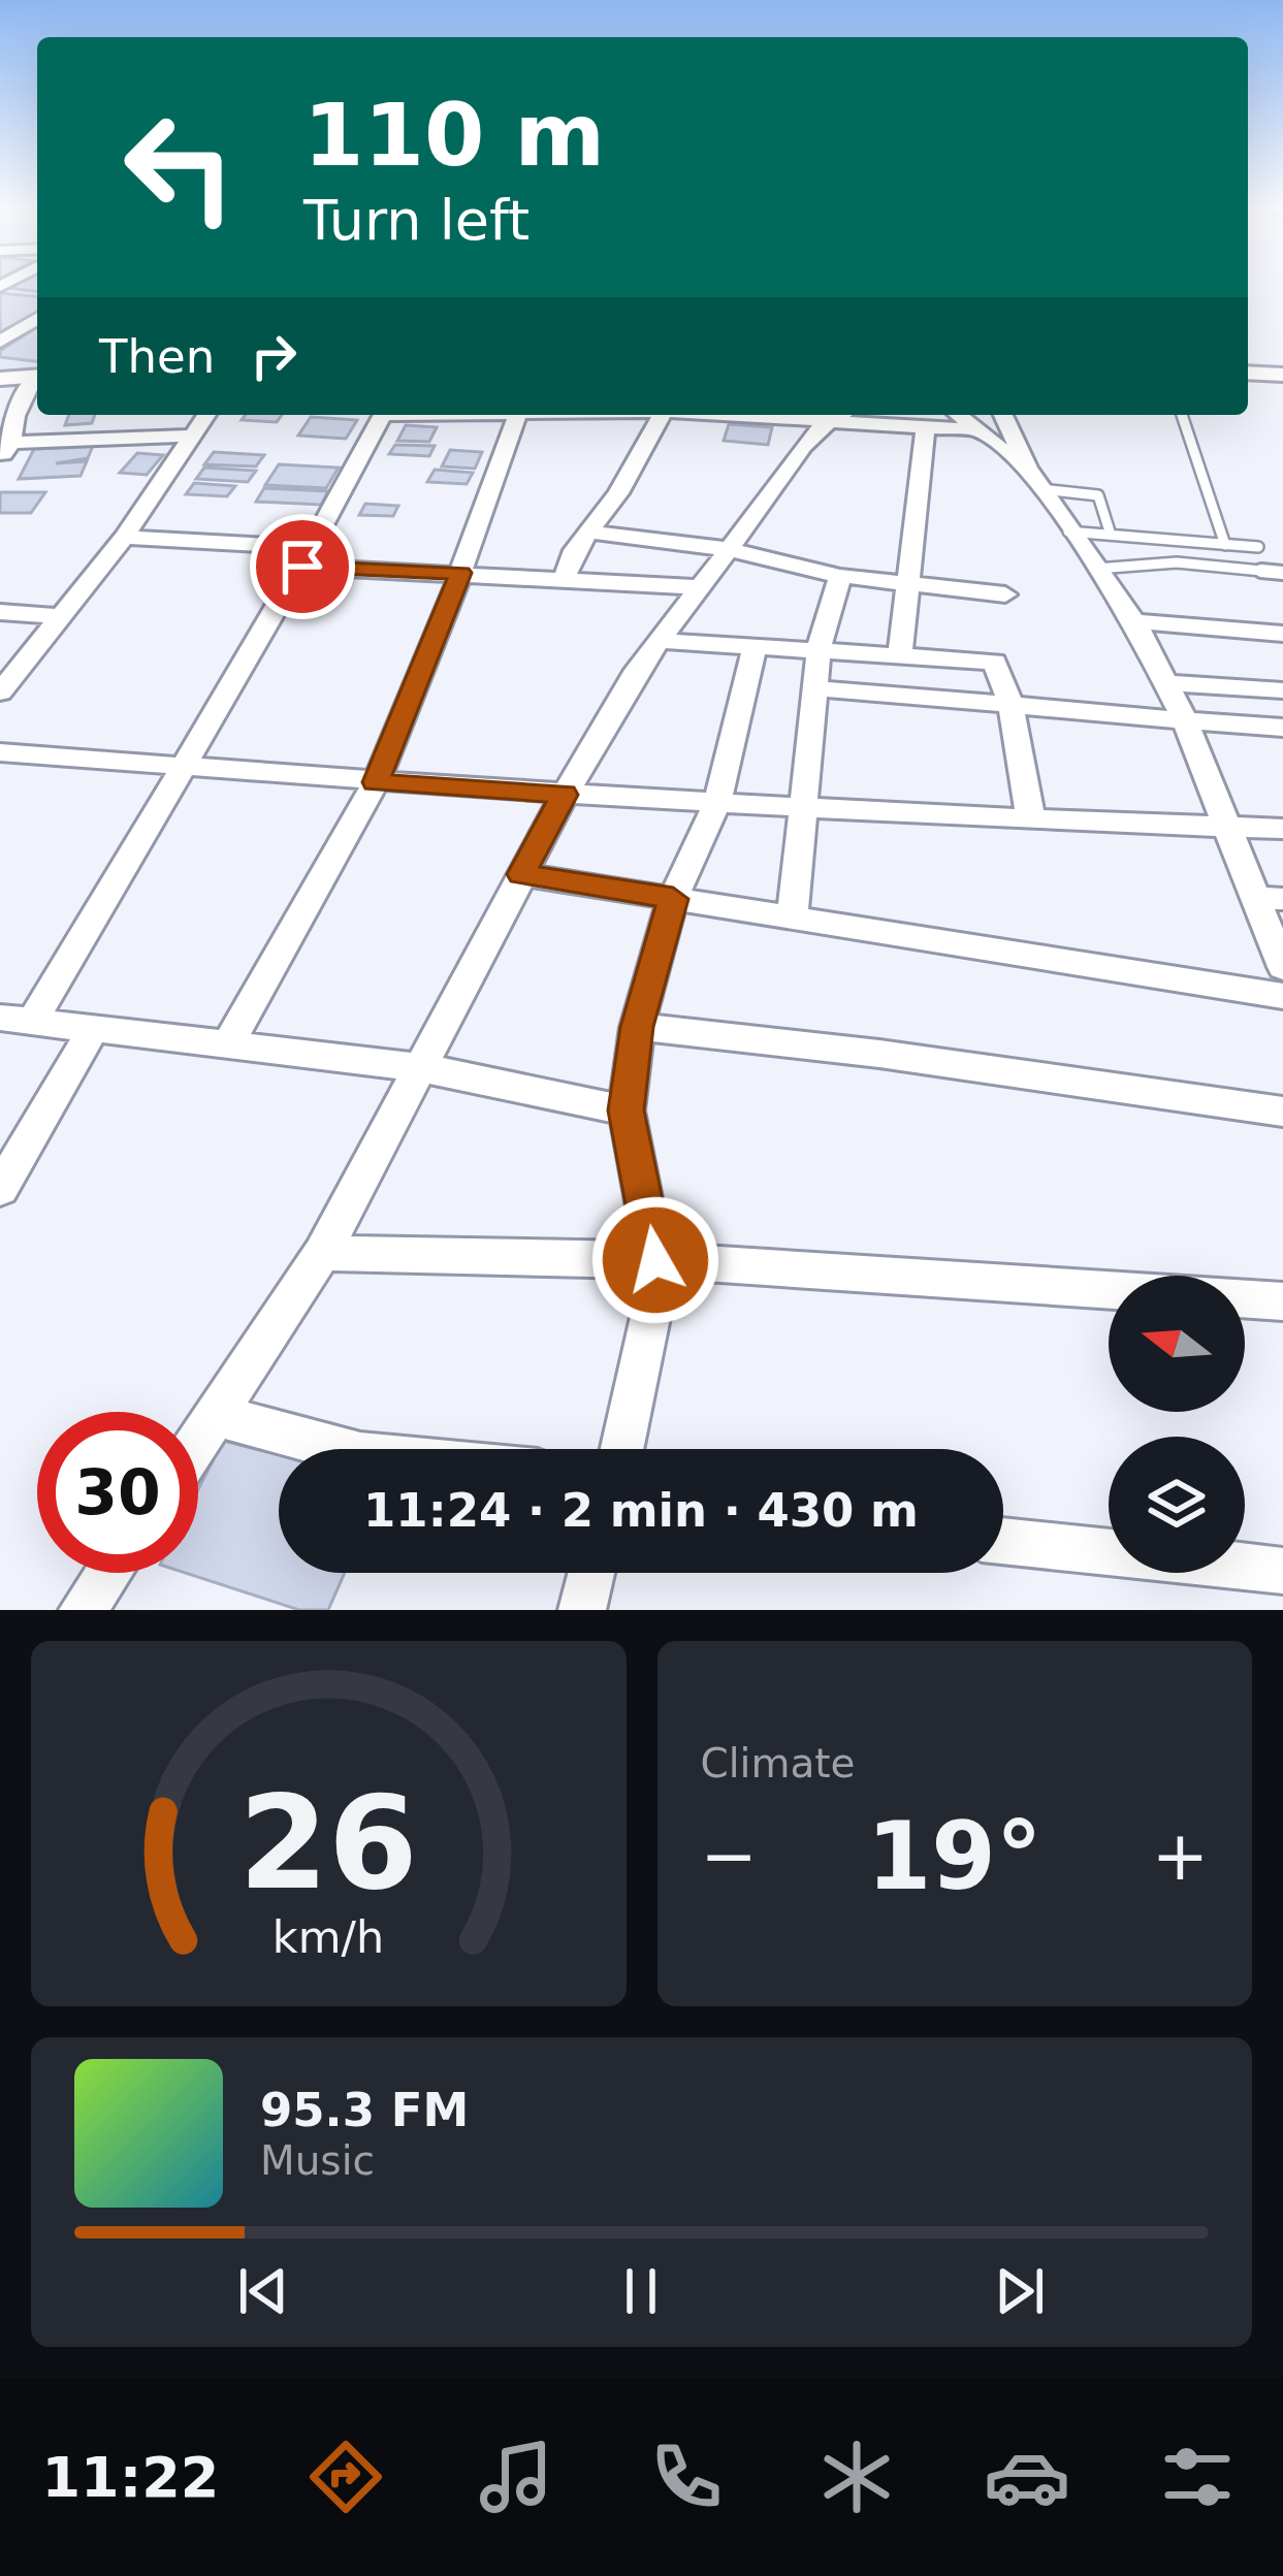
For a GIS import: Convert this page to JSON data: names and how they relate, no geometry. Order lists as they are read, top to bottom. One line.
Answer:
{"north":"left","page":{"turn":["110 m","Turn left"],"then":"Then","limit":"30","trip":"11:24 · 2 min · 430 m","tile":"Climate","heat":["−","19°","+"],"song":["95.3 FM","Music"],"tabs":"11:22","gauge":["26","km/h"]}}
